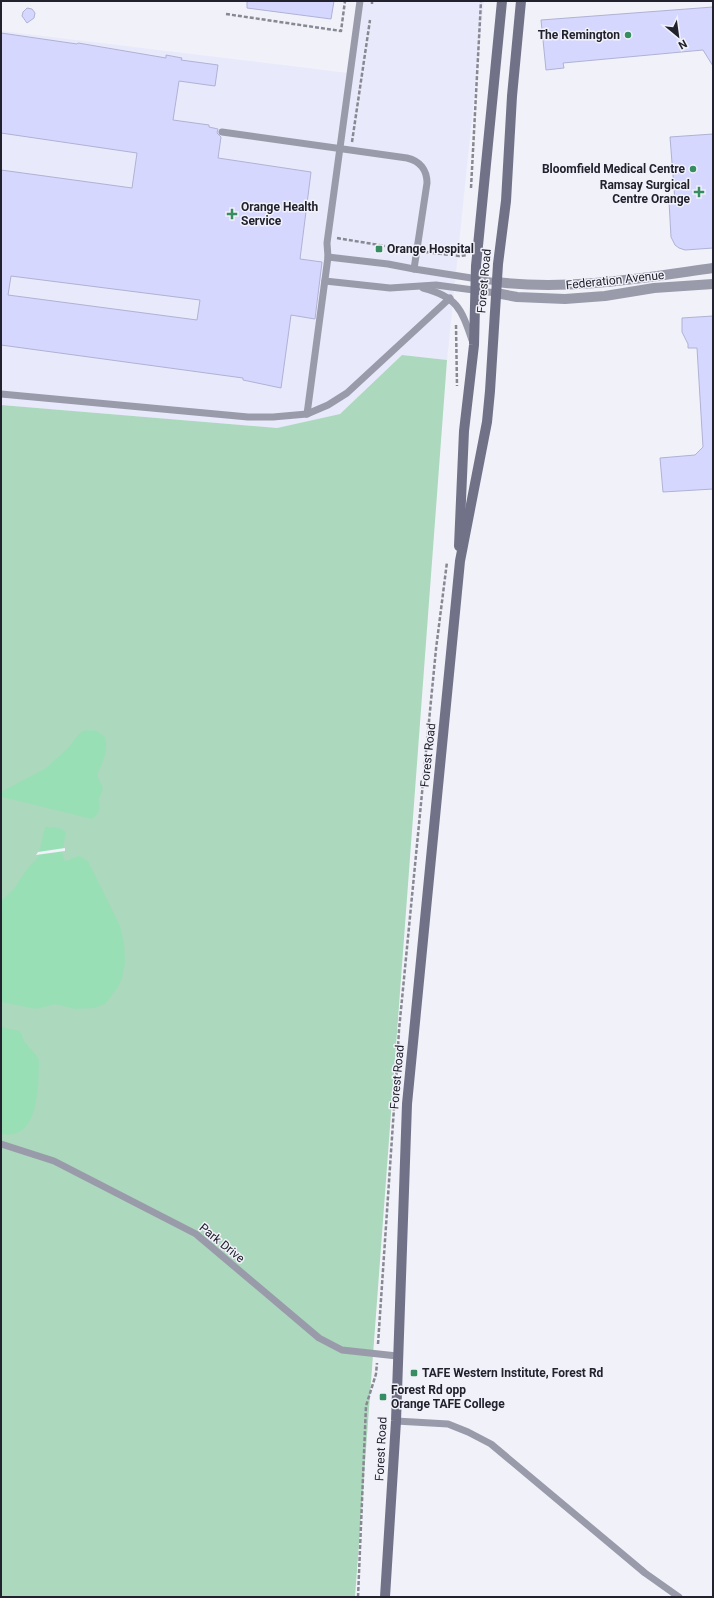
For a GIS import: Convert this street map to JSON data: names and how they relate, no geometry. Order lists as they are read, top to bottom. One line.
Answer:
{"streets":{"main road":["Forest Road"],"street":["Federation Avenue"],"lane":["Park Drive"]},"crossings":[["Federation Avenue","Forest Road"],["Forest Road","Park Drive"]],"places":{"other":["The Remington","Bloomfield Medical Centre"],"health":["Ramsay Surgical Centre Orange","Orange Health Service"],"transit":["Orange Hospital","TAFE Western Institute, Forest Rd","Forest Rd opp Orange TAFE College"]},"north":"bottom right"}
